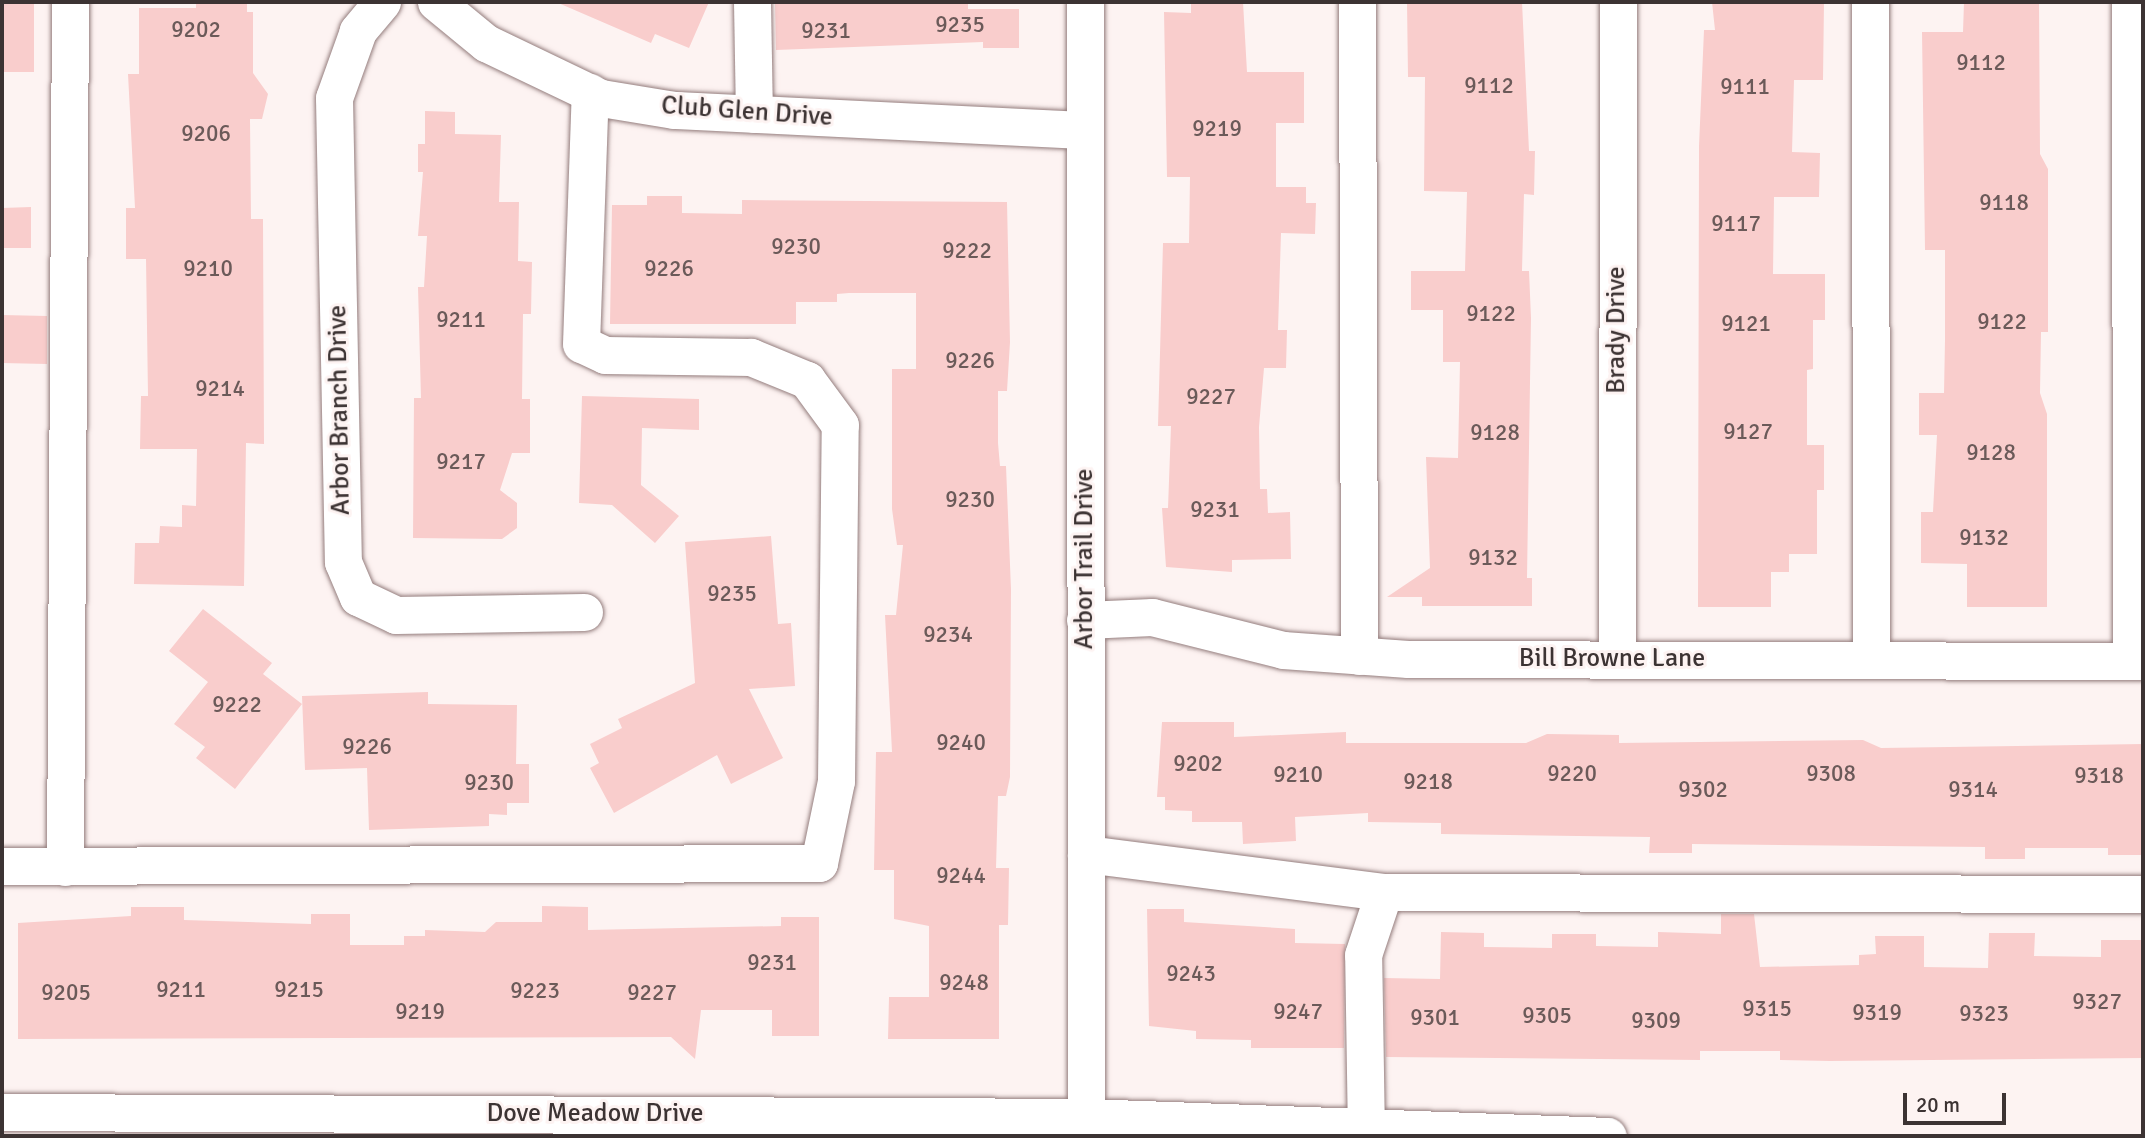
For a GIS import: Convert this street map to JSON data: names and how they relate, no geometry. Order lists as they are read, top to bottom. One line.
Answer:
{"streets":{"street":["Club Glen Drive","Brady Drive","Arbor Branch Drive","Arbor Trail Drive","Bill Browne Lane","Dove Meadow Drive"]},"crossings":[["Club Glen Drive","Arbor Trail Drive"],["Brady Drive","Bill Browne Lane"],["Arbor Trail Drive","Bill Browne Lane"],["Arbor Trail Drive","Dove Meadow Drive"]],"house_numbers":["9235","9202","9231","9112","9112","9111","9219","9206","9118","9117","9230","9222","9210","9226","9122","9211","9122","9121","9226","9214","9227","9127","9128","9128","9217","9230","9231","9132","9132","9235","9234","9222","9240","9226","9202","9220","9308","9210","9318","9218","9230","9302","9314","9244","9231","9243","9248","9211","9215","9223","9205","9227","9327","9315","9219","9247","9319","9323","9305","9301","9309"],"scale_bar":"20 m"}
